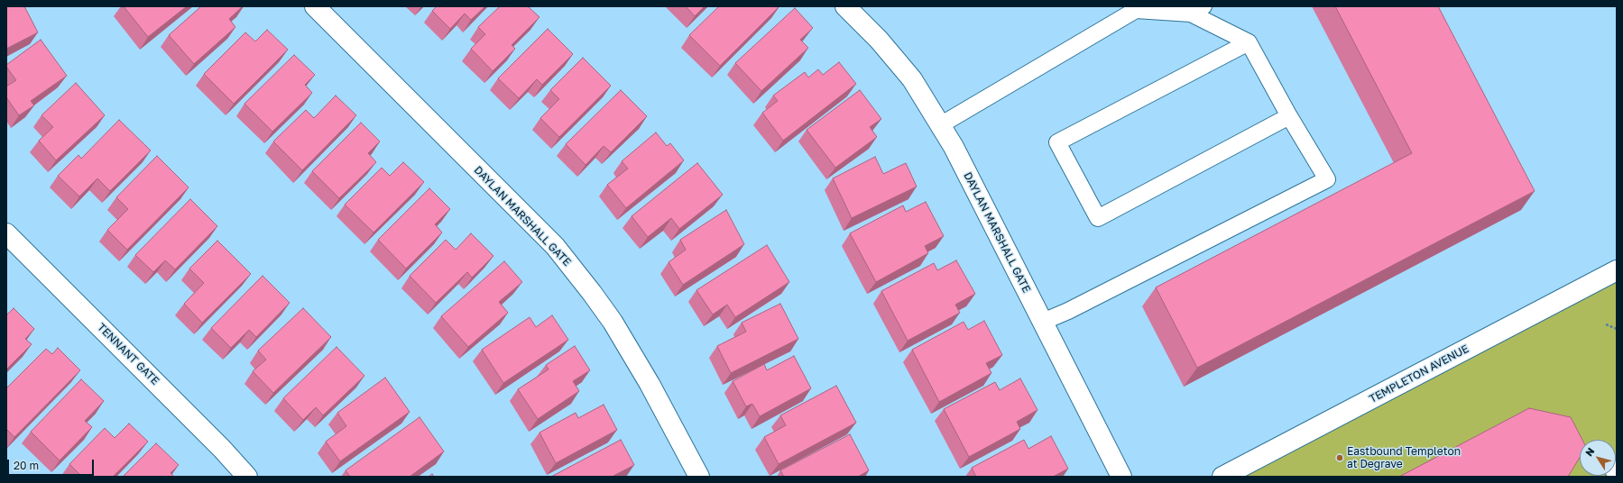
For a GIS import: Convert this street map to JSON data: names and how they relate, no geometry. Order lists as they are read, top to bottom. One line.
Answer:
{"streets":{"street":["DAYLAN MARSHALL GATE","TENNANT GATE","TEMPLETON AVENUE"]},"places":["Eastbound Templeton at Degrave"],"scale_bar":"20 m","north":"top left"}
